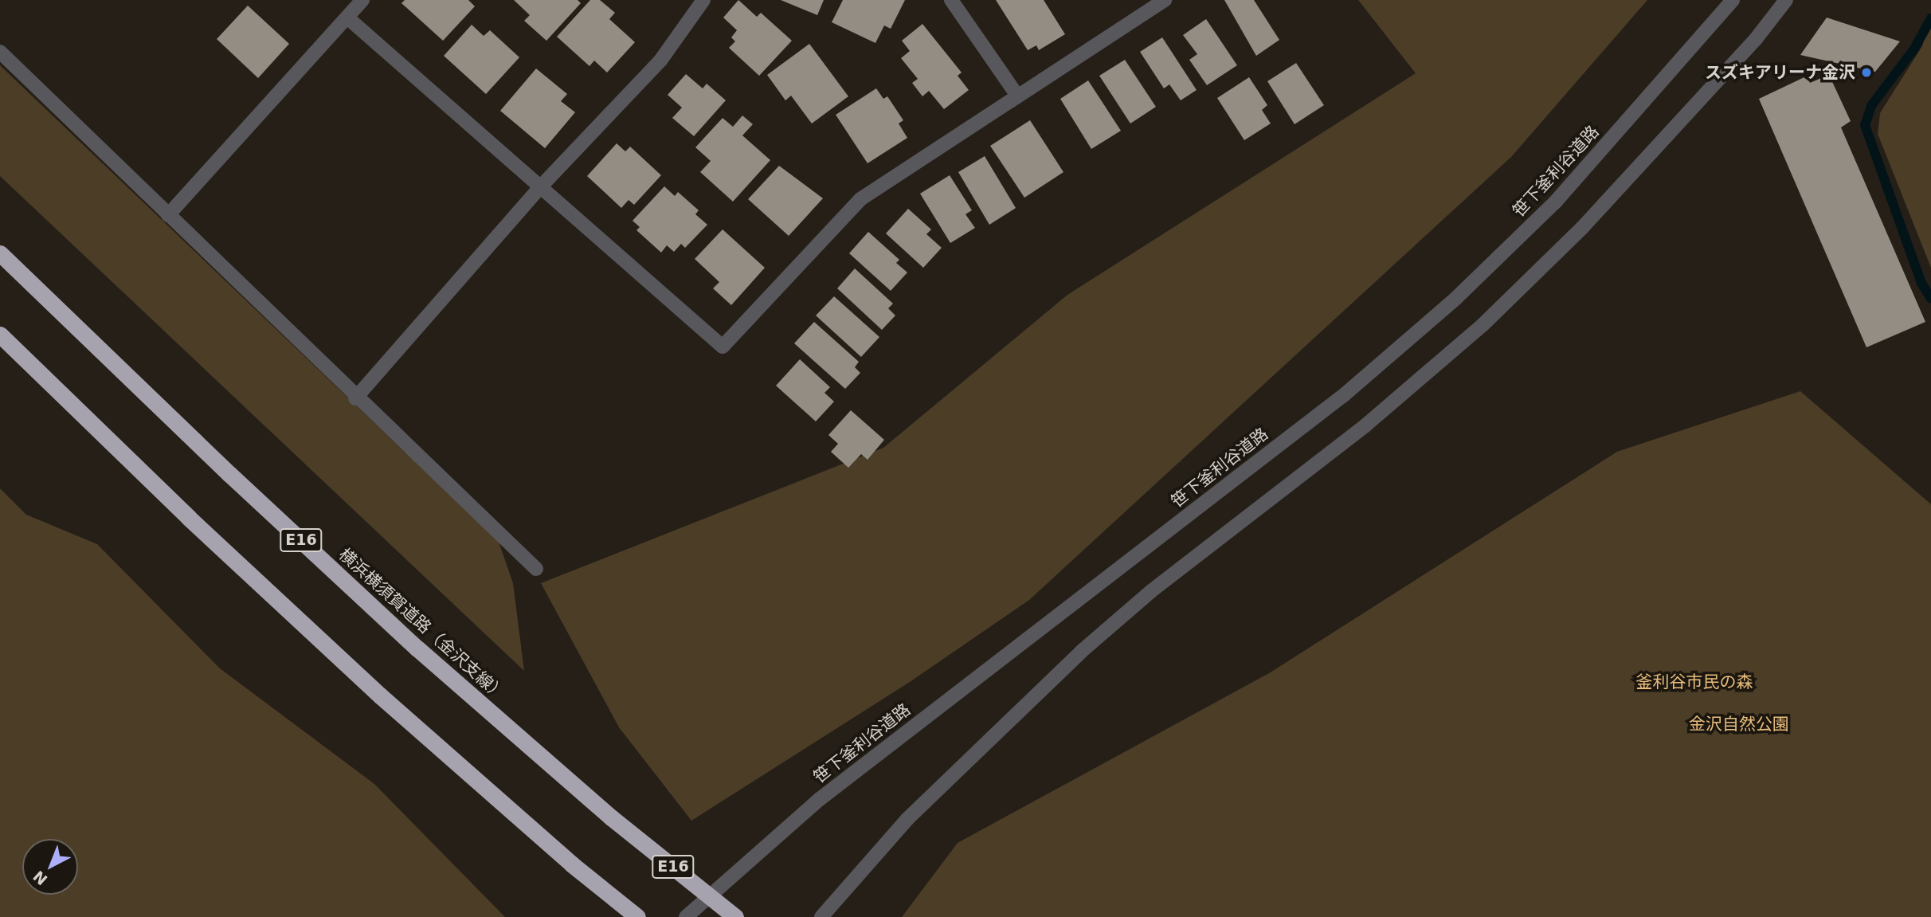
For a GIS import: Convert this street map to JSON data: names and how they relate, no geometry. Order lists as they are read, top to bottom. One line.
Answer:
{"streets":{"highway":["E16","横浜横須賀道路（金沢支線）"],"street":["笹下釜利谷道路"]},"parks":["釜利谷市民の森","金沢自然公園"],"places":["スズキアリーナ金沢"],"north":"bottom left"}
